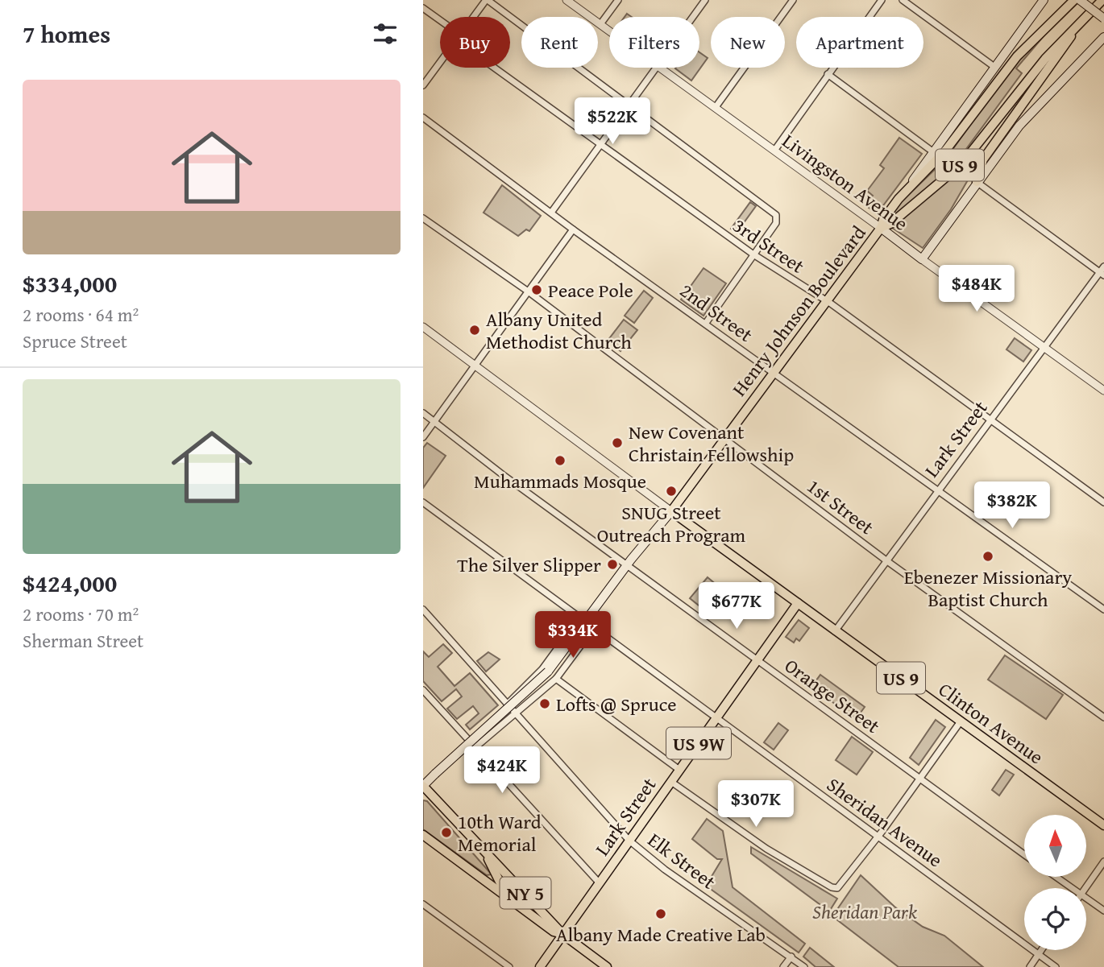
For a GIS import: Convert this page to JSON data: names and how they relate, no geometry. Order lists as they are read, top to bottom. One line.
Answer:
{"streets":{"main road":["US 9","Livingston Avenue","Henry Johnson Boulevard","Lark Street","Clinton Avenue","US 9W","NY 5"],"street":["3rd Street","2nd Street","1st Street","Orange Street","Sheridan Avenue","Elk Street"]},"crossings":[["US 9","Livingston Avenue"],["US 9","Henry Johnson Boulevard"],["Livingston Avenue","Henry Johnson Boulevard"],["Livingston Avenue","Lark Street"],["3rd Street","Henry Johnson Boulevard"],["3rd Street","Lark Street"],["Henry Johnson Boulevard","2nd Street"],["Henry Johnson Boulevard","1st Street"],["Henry Johnson Boulevard","Orange Street"],["Henry Johnson Boulevard","Clinton Avenue"],["Henry Johnson Boulevard","Sheridan Avenue"],["Henry Johnson Boulevard","Elk Street"],["Henry Johnson Boulevard","NY 5"],["2nd Street","Lark Street"],["Lark Street","1st Street"],["Lark Street","Orange Street"],["Lark Street","Clinton Avenue"],["Lark Street","Sheridan Avenue"],["Lark Street","Elk Street"],["Lark Street","NY 5"]],"parks":["Sheridan Park"],"places":["Peace Pole","Albany United Methodist Church","New Covenant Christain Fellowship","Muhammads Mosque","SNUG Street Outreach Program","Ebenezer Missionary Baptist Church","The Silver Slipper","Lofts @ Spruce","10th Ward Memorial","Albany Made Creative Lab"],"north":"top","page":{"heading":"7 homes","chip":["Buy","Rent","Filters","New","Apartment"],"list":[{"name":"$334,000","note":"2 rooms · 64 m² · Spruce Street"},{"name":"$424,000","note":"2 rooms · 70 m² · Sherman Street"}],"price":["$522K","$484K","$382K","$677K","$334K","$424K","$307K"]}}
